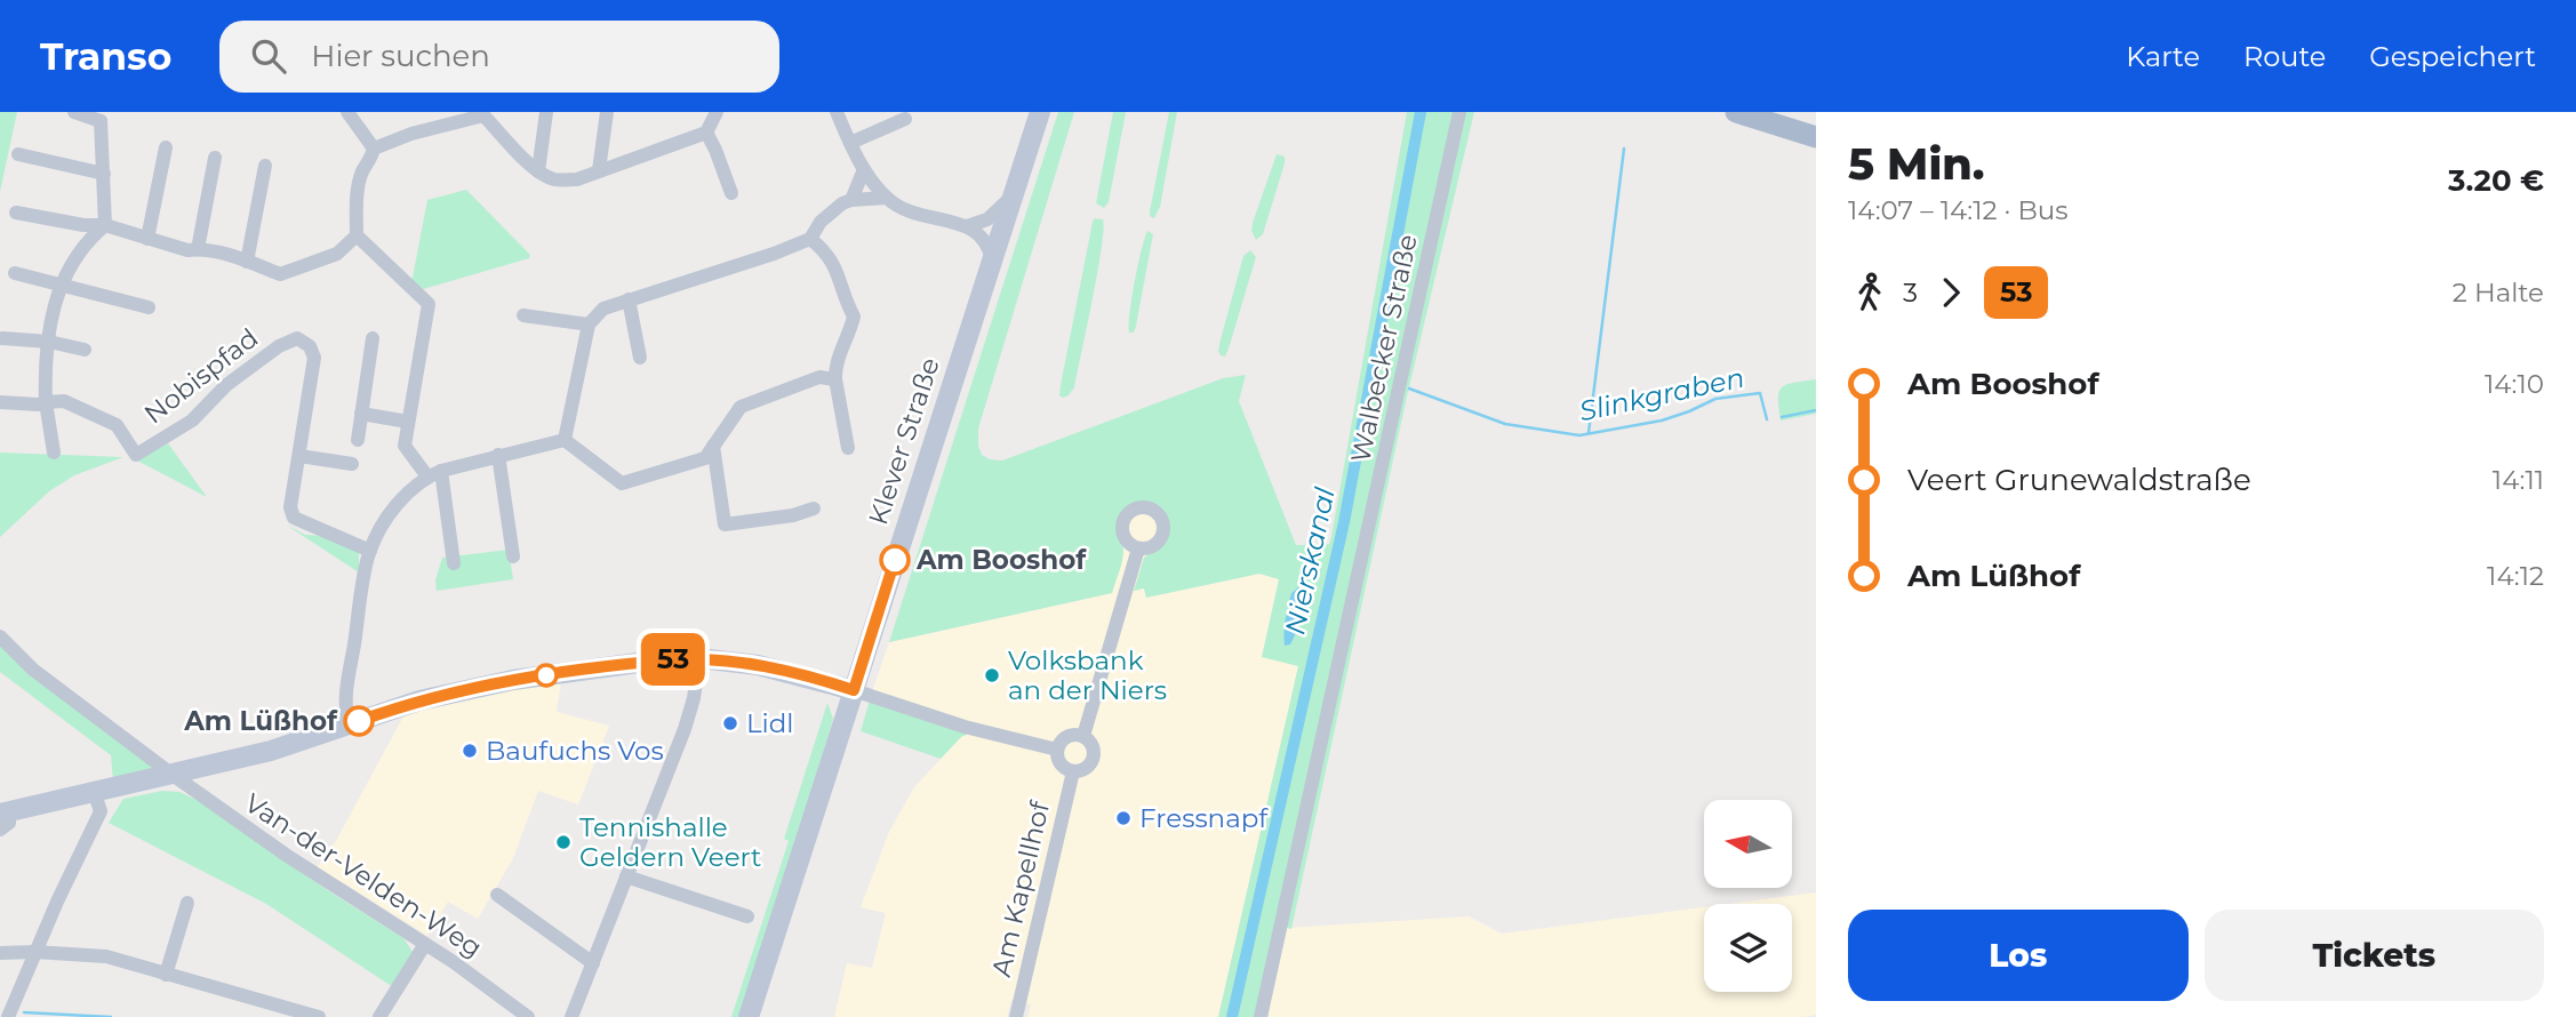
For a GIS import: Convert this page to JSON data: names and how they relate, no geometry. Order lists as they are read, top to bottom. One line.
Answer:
{"streets":{"main road":["Klever Straße"],"street":["Walbecker Straße","Nobispfad","Van-der-Velden-Weg","Am Kapellhof"]},"water":["Slinkgraben","Nierskanal"],"places":["Am Booshof","Volksbank an der Niers","Am Lüßhof","Lidl","Baufuchs Vos","Fressnapf","Tennishalle Geldern Veert"],"lines":["bus line 53"],"north":"left","page":{"header":"Transo","search":"Hier suchen","nav":["Karte","Route","Gespeichert"],"on_map":"53","heading":["5 Min.","14:07 – 14:12 · Bus","3.20 €"],"legs":["3","53","2 Halte"],"list":[{"name":"Am Booshof","value":"14:10"},{"name":"Veert Grunewaldstraße","value":"14:11"},{"name":"Am Lüßhof","value":"14:12"}],"buttons":["Los","Tickets"]}}
